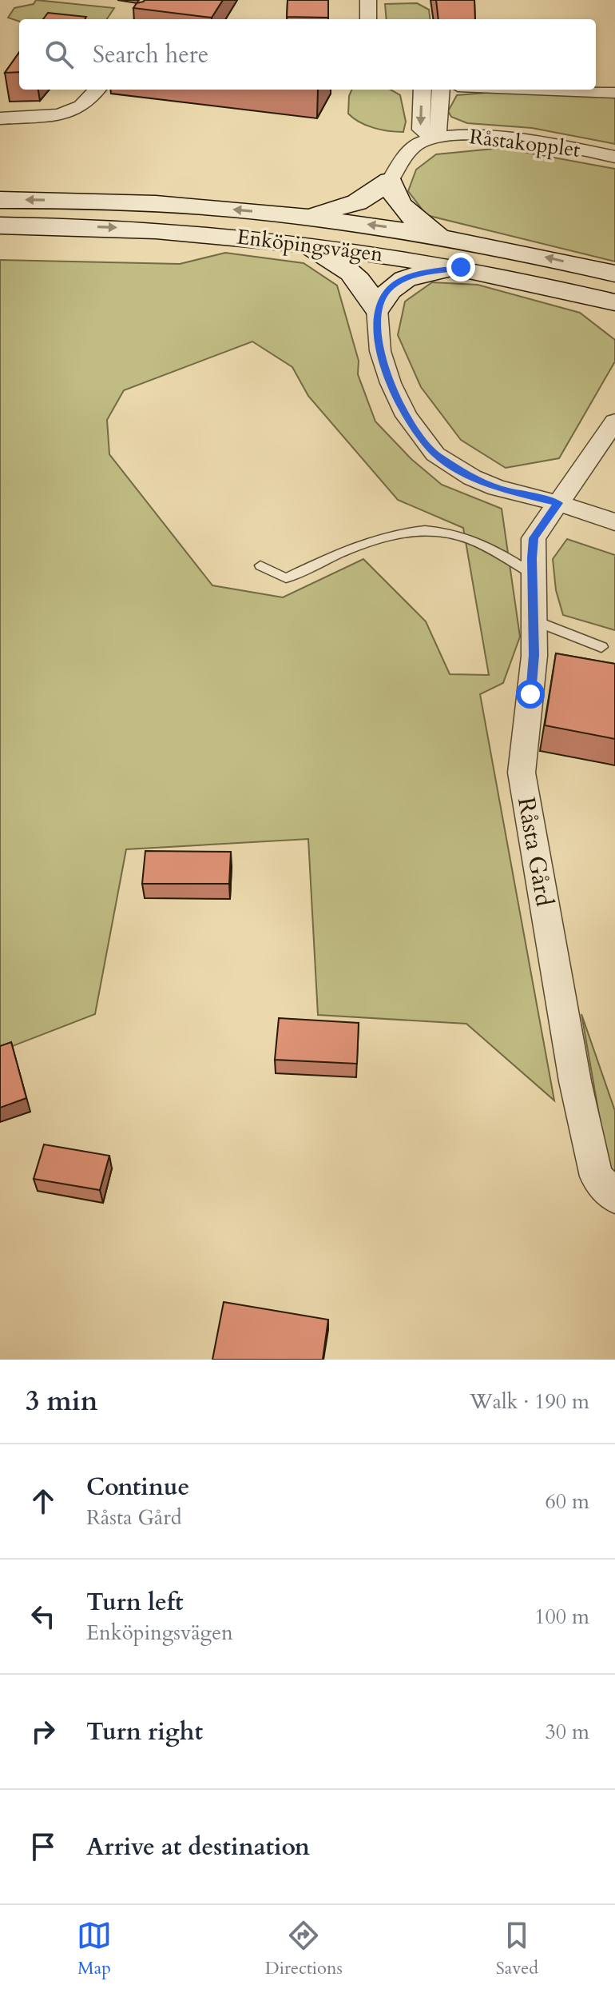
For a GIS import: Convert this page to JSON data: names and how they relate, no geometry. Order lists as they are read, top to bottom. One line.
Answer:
{"streets":{"main road":["Enköpingsvägen"],"street":["Råstakopplet","Råsta Gård"]},"page":{"search":"Search here","heading":["3 min","Walk · 190 m"],"list":[["Continue","Råsta Gård","60 m"],["Turn left","Enköpingsvägen","100 m"],["Turn right","30 m"],"Arrive at destination"],"nav":["Map","Directions","Saved"]}}
